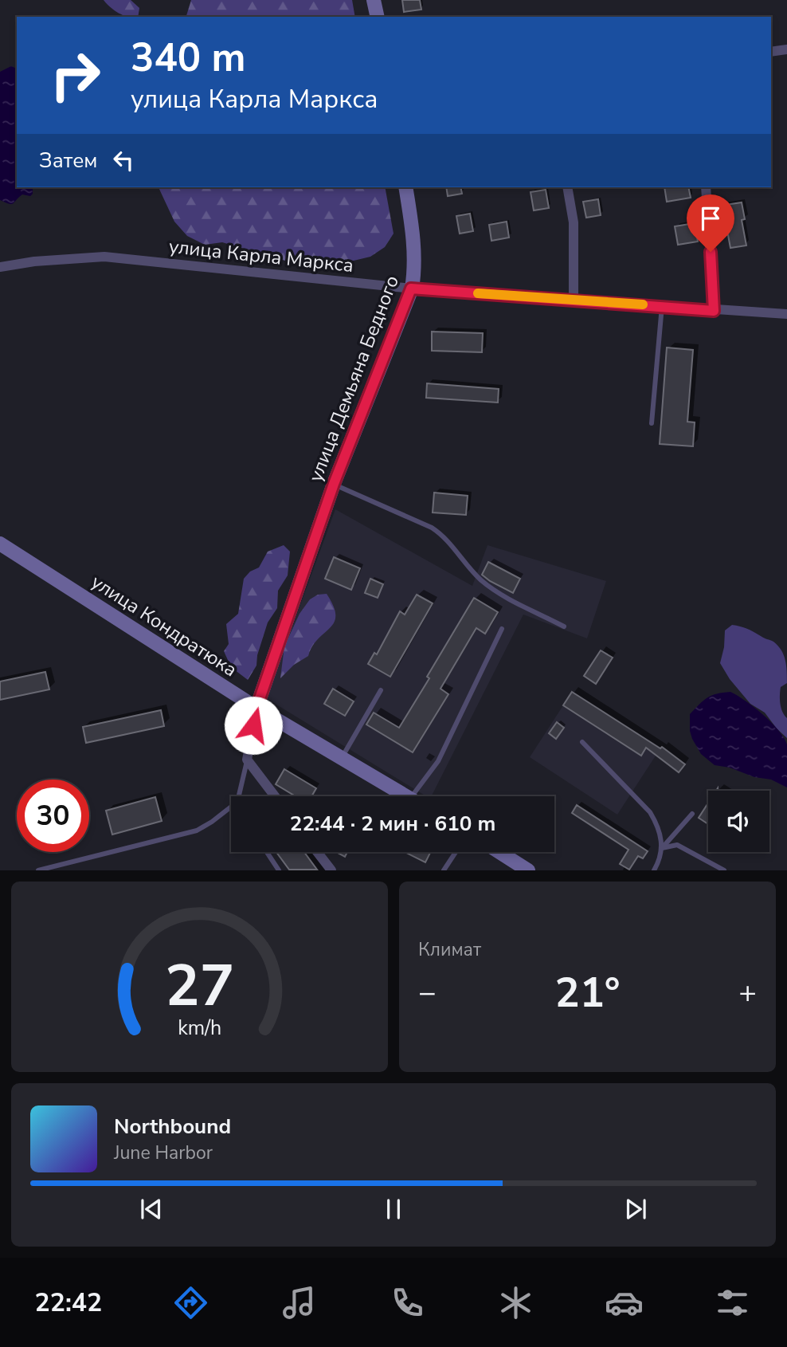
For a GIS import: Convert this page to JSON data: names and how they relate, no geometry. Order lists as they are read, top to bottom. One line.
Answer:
{"streets":{"street":["улица Карла Маркса","улица Демьяна Бедного","улица Кондратюка"]},"crossings":[["улица Карла Маркса","улица Демьяна Бедного"],["улица Демьяна Бедного","улица Кондратюка"]],"page":{"turn":["340 m","улица Карла Маркса"],"then":"Затем","limit":"30","trip":"22:44 · 2 мин · 610 m","tile":"Климат","heat":["−","21°","+"],"song":["Northbound","June Harbor"],"tabs":"22:42","gauge":["27","km/h"]}}
